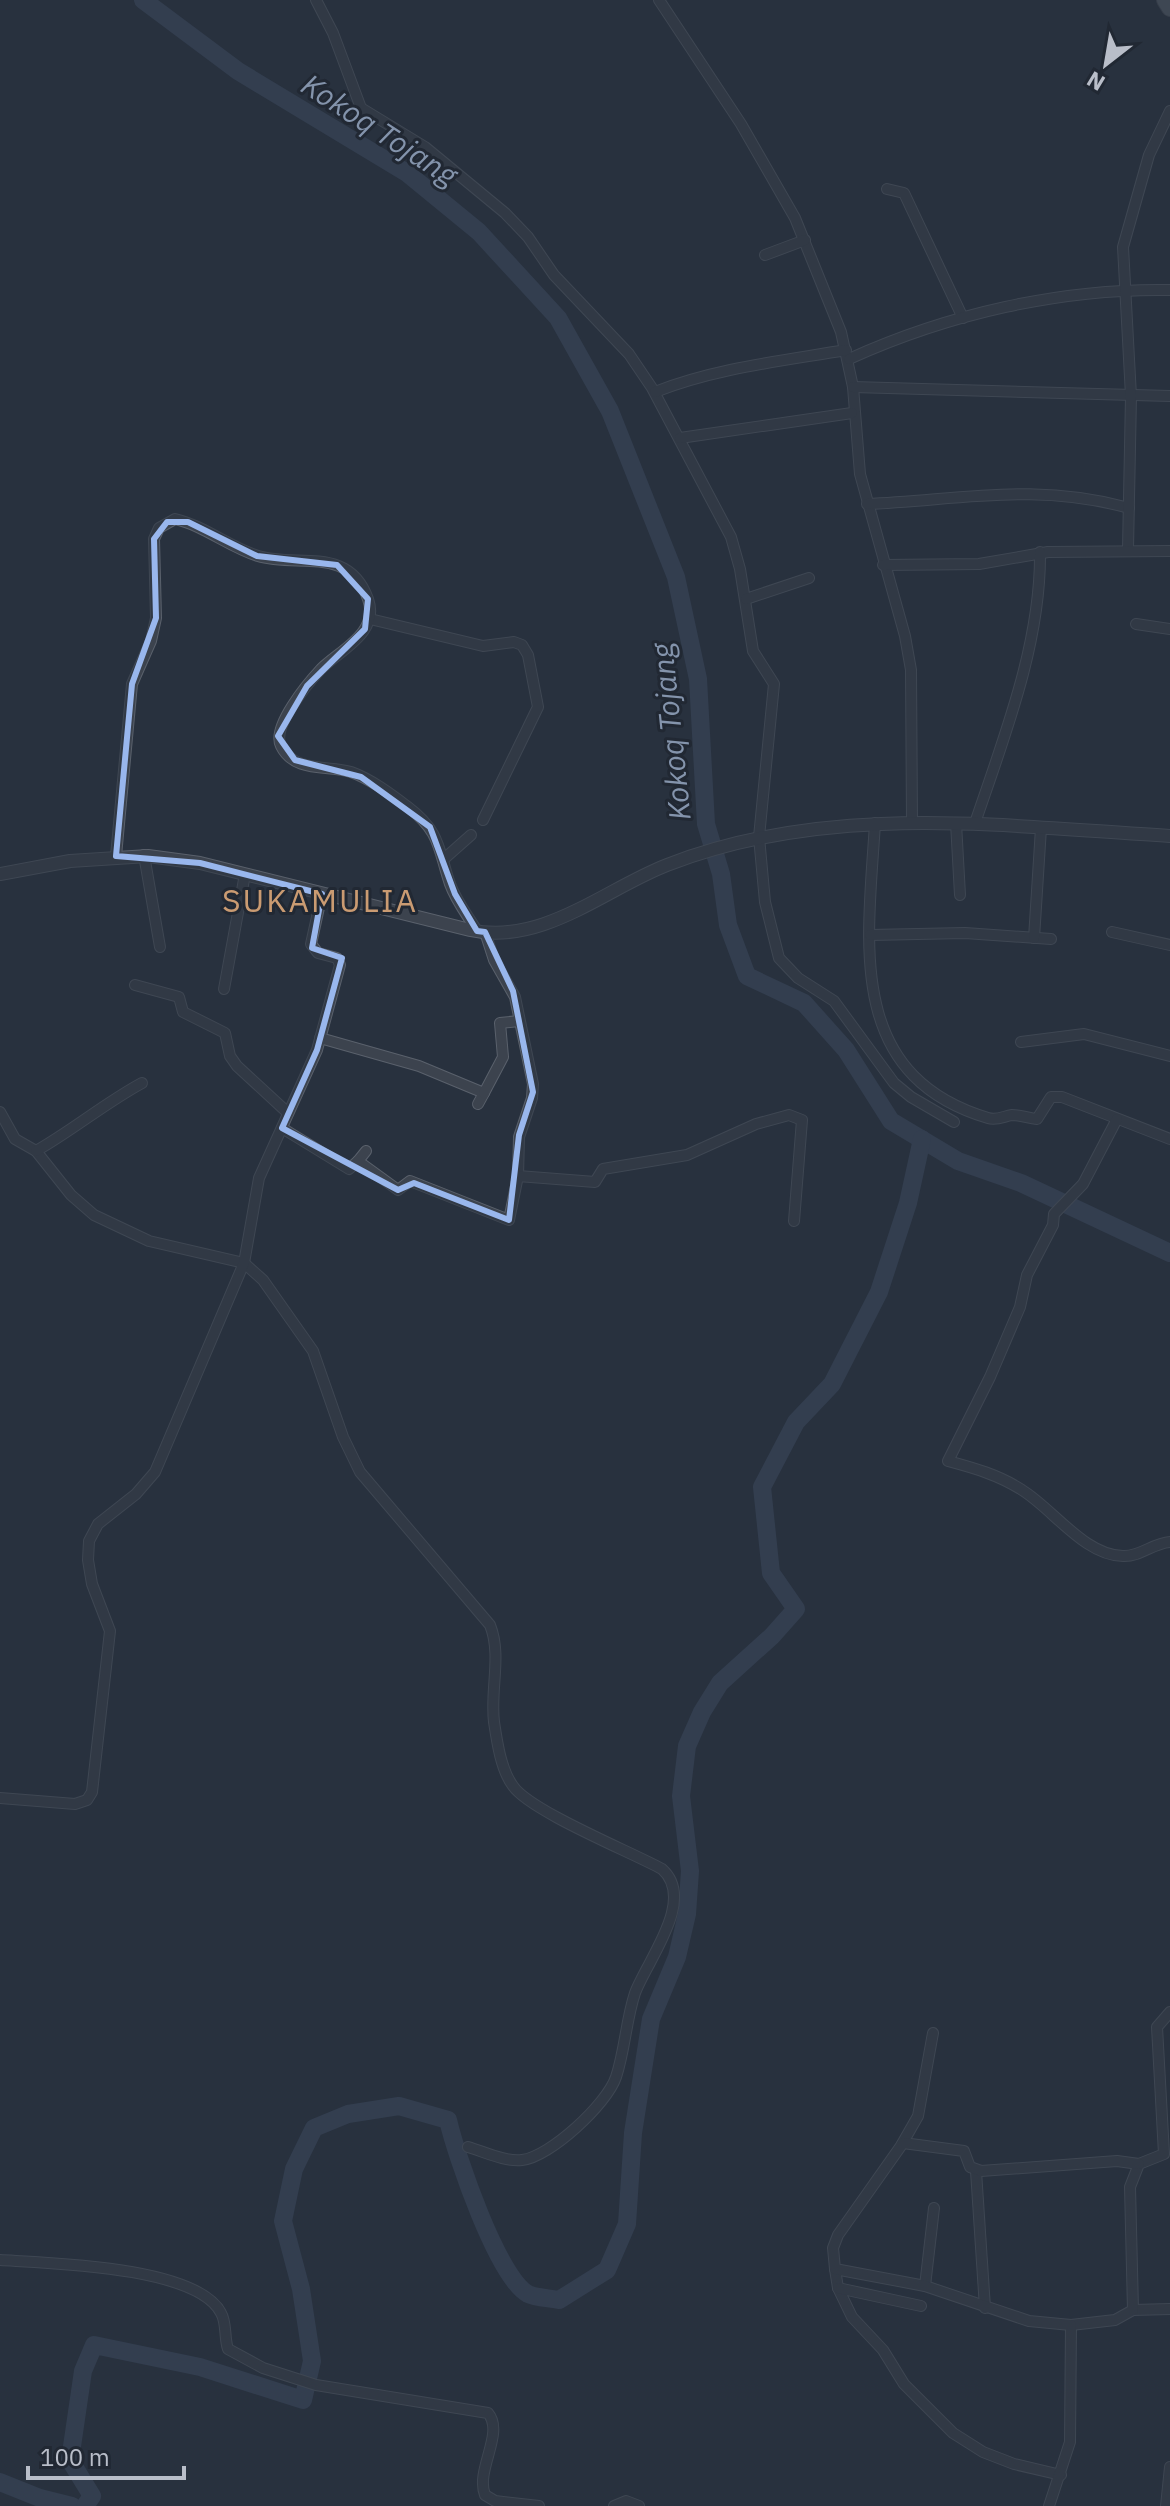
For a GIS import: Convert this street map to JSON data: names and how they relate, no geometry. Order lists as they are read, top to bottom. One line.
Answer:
{"districts":["SUKAMULIA"],"water":["Kokoq Tojang"],"scale_bar":"100 m","north":"bottom left"}
